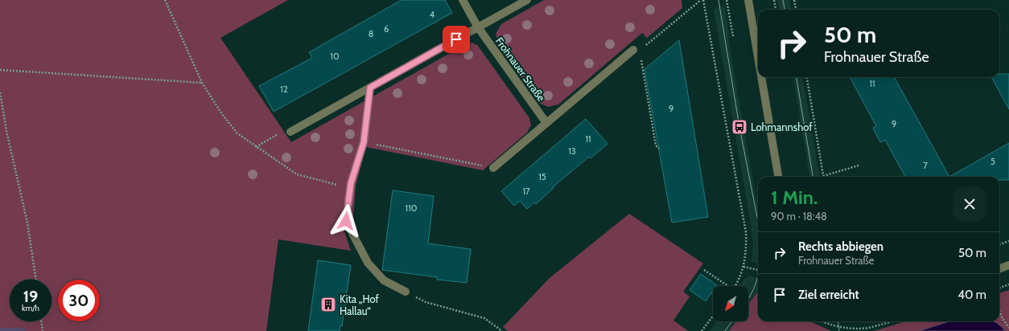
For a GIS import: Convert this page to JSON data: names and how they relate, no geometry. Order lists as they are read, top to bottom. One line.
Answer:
{"streets":{"street":["Frohnauer Straße"]},"places":{"bus stop":["Lohmannshof"],"building":["Kita „Hof Hallau“"]},"house_numbers":["4","6","8","10","11","12","9","9","11","13","5","7","15","17","110"],"north":"bottom left","page":{"turn":["50 m","Frohnauer Straße"],"heading":["1 Min.","90 m · 18:48"],"list":[{"name":"Rechts abbiegen","note":"Frohnauer Straße","value":"50 m"},{"name":"Ziel erreicht","value":"40 m"}],"speed":"19 km/h","limit":"30"}}
